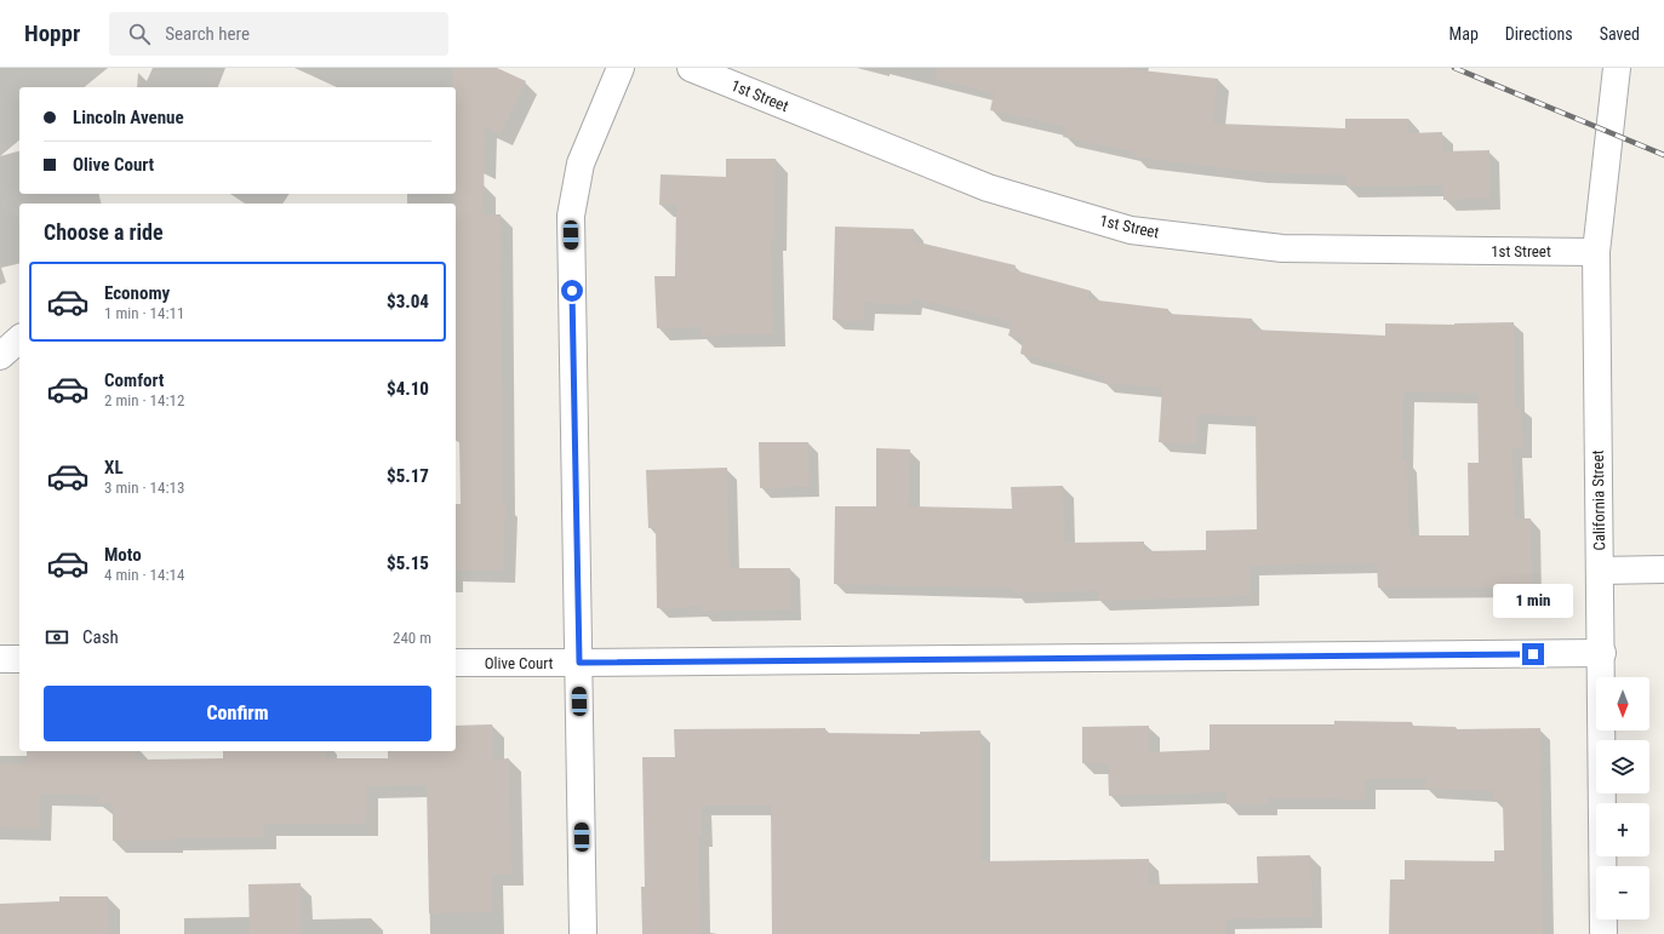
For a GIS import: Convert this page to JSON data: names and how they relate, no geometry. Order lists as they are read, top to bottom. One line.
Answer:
{"streets":{"street":["1st Street","California Street","Olive Court"]},"crossings":[["1st Street","California Street"],["California Street","Olive Court"]],"north":"bottom","page":{"header":"Hoppr","search":"Search here","nav":["Map","Directions","Saved"],"banner":["Lincoln Avenue","Olive Court"],"heading":"Choose a ride","list":[{"name":"Economy","note":"1 min · 14:11","value":"$3.04"},{"name":"Comfort","note":"2 min · 14:12","value":"$4.10"},{"name":"XL","note":"3 min · 14:13","value":"$5.17"},{"name":"Moto","note":"4 min · 14:14","value":"$5.15"}],"bubble":"1 min","pay":["Cash","240 m"],"buttons":"Confirm","map_buttons":["+","−"]}}
